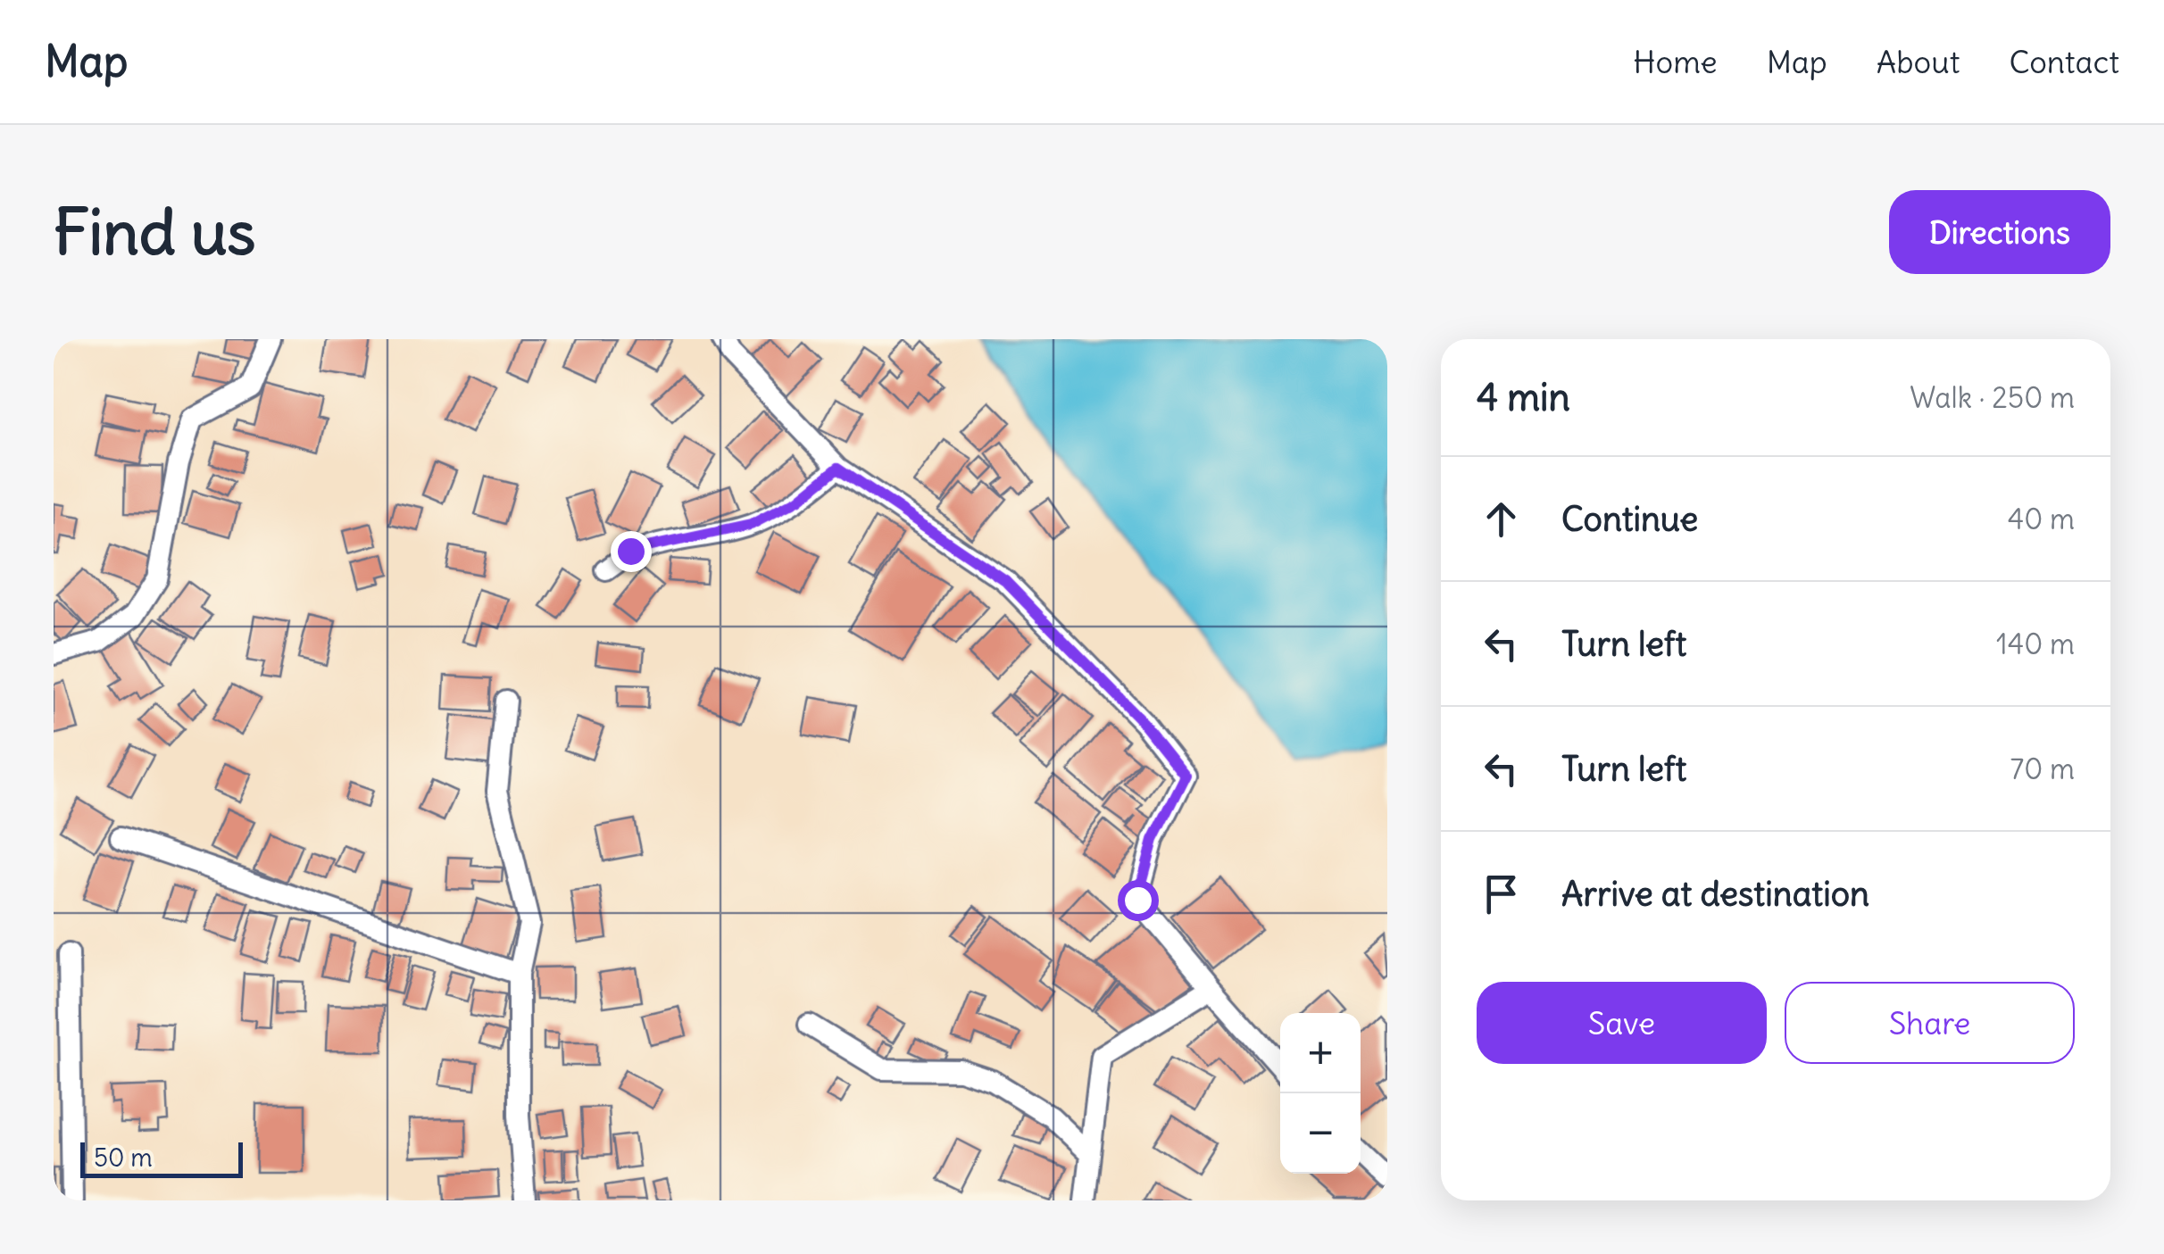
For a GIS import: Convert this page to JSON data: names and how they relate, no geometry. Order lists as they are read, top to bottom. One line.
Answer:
{"scale_bar":"50 m","page":{"header":"Map","nav":["Home","Map","About","Contact"],"buttons":["Directions",["Save","Share"]],"title":"Find us","heading":["4 min","Walk · 250 m"],"list":[["Continue","40 m"],["Turn left","140 m"],["Turn left","70 m"],"Arrive at destination"],"map_buttons":["+","−"],"scale":"50 m"}}
